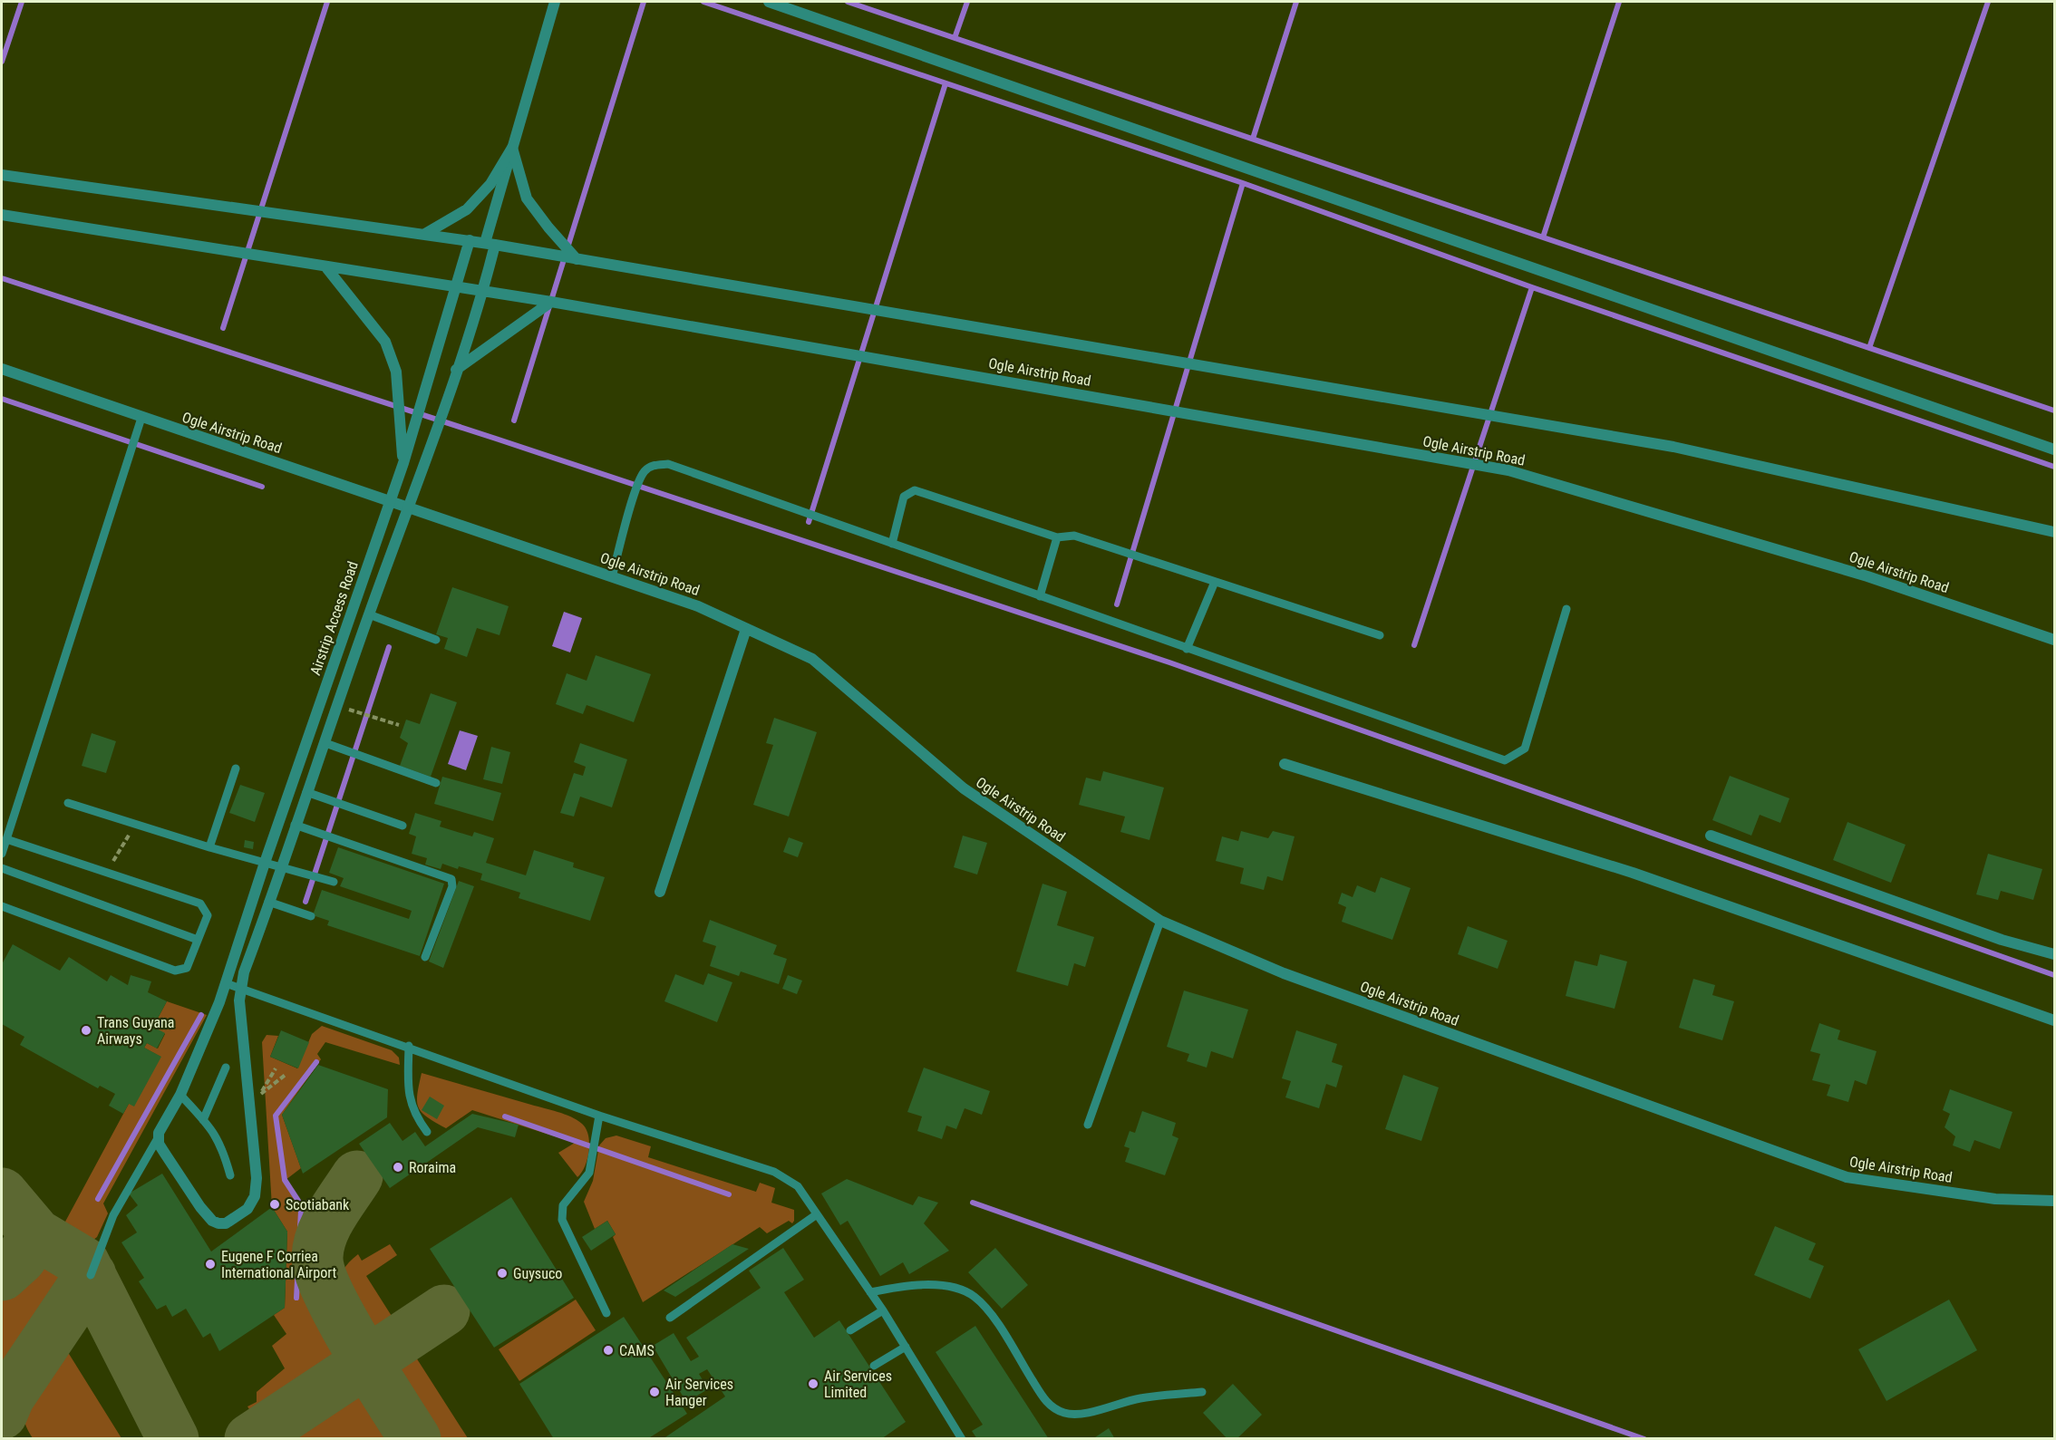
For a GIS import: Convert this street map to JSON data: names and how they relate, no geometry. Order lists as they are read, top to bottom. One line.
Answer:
{"streets":{"street":["Ogle Airstrip Road","Airstrip Access Road"]},"crossings":[["Ogle Airstrip Road","Airstrip Access Road"]],"places":["Trans Guyana Airways","Roraima","Scotiabank","Eugene F Corriea International Airport","Guysuco","CAMS","Air Services Limited","Air Services Hanger"]}
